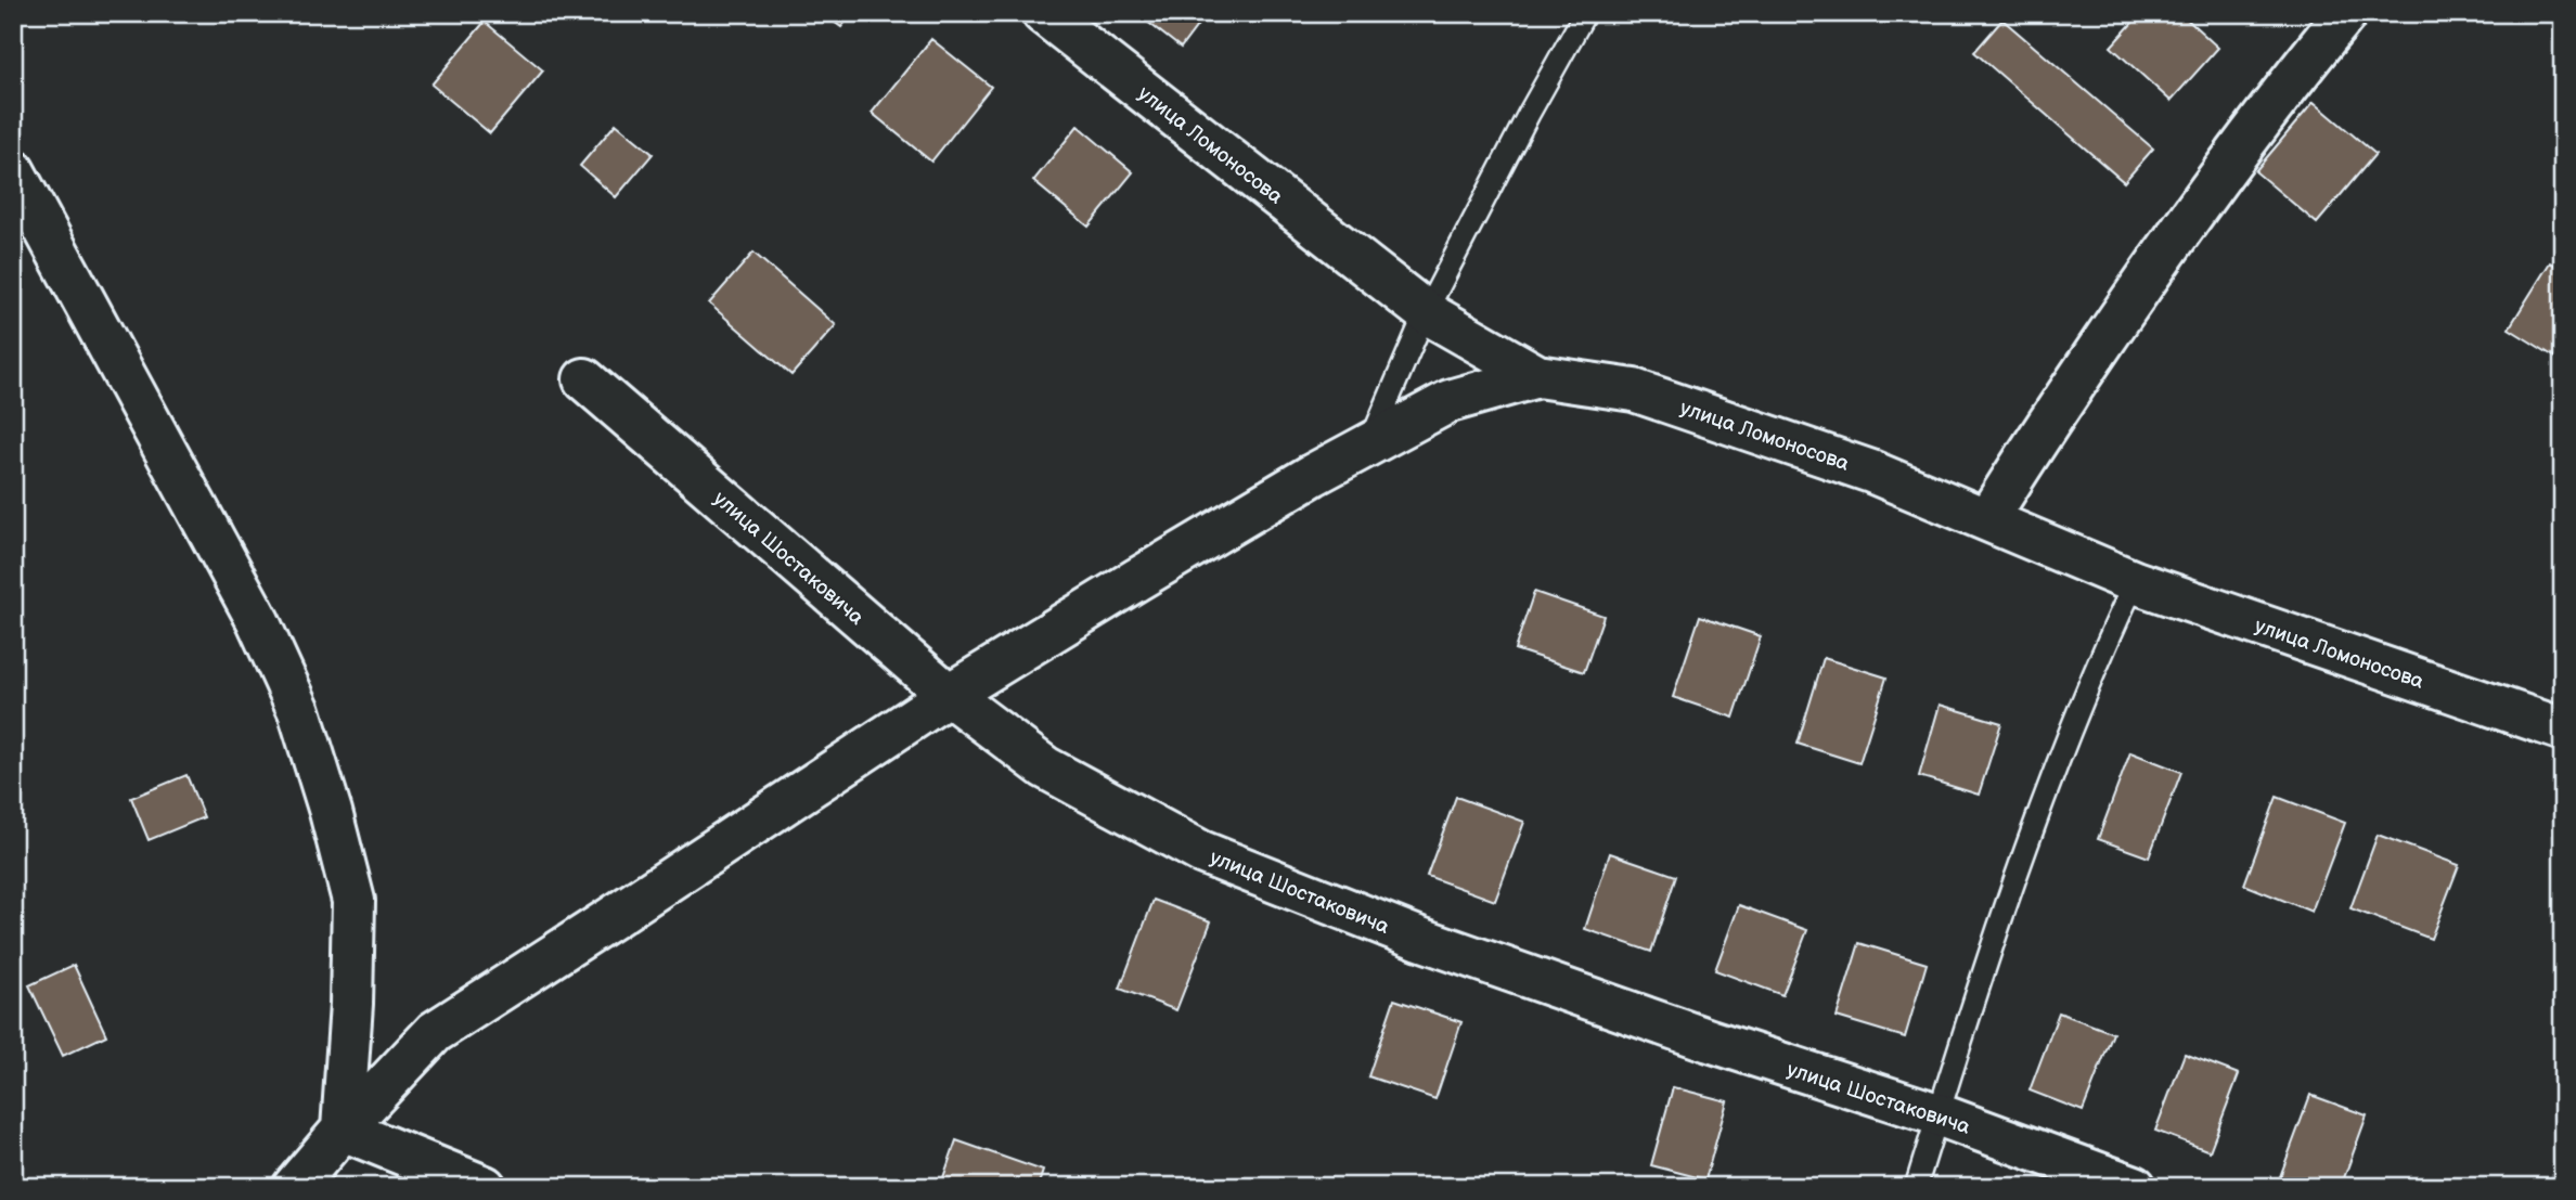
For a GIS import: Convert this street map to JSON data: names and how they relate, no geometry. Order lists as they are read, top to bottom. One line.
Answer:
{"streets":{"street":["улица Ломоносова","улица Шостаковича"]}}
